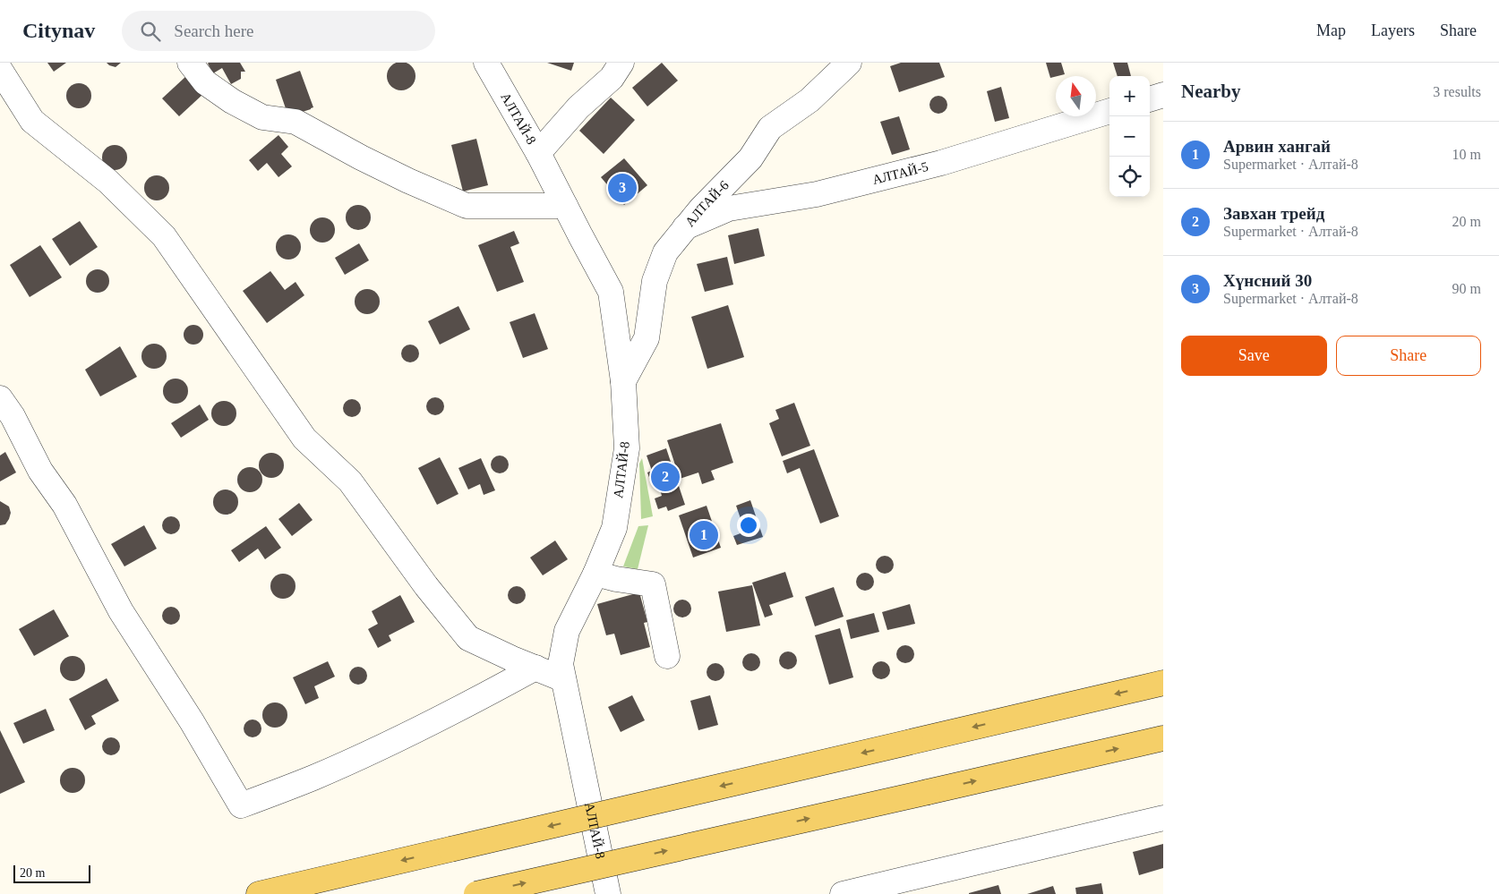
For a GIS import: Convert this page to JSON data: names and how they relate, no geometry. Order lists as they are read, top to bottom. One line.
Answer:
{"streets":{"street":["АЛТАЙ-8","АЛТАЙ-5","АЛТАЙ-6"]},"crossings":[["АЛТАЙ-8","АЛТАЙ-6"],["АЛТАЙ-5","АЛТАЙ-6"]],"scale_bar":"20 m","north":"top","page":{"header":"Citynav","search":"Search here","nav":["Map","Layers","Share"],"heading":["Nearby","3 results"],"map_buttons":["+","−"],"list":[{"mark":"1","name":"Арвин хангай","note":"Supermarket · Алтай-8","value":"10 m"},{"mark":"2","name":"Завхан трейд","note":"Supermarket · Алтай-8","value":"20 m"},{"mark":"3","name":"Хүнсний 30","note":"Supermarket · Алтай-8","value":"90 m"}],"pins":["3","2","1"],"buttons":["Save","Share"],"scale":"20 m"}}
